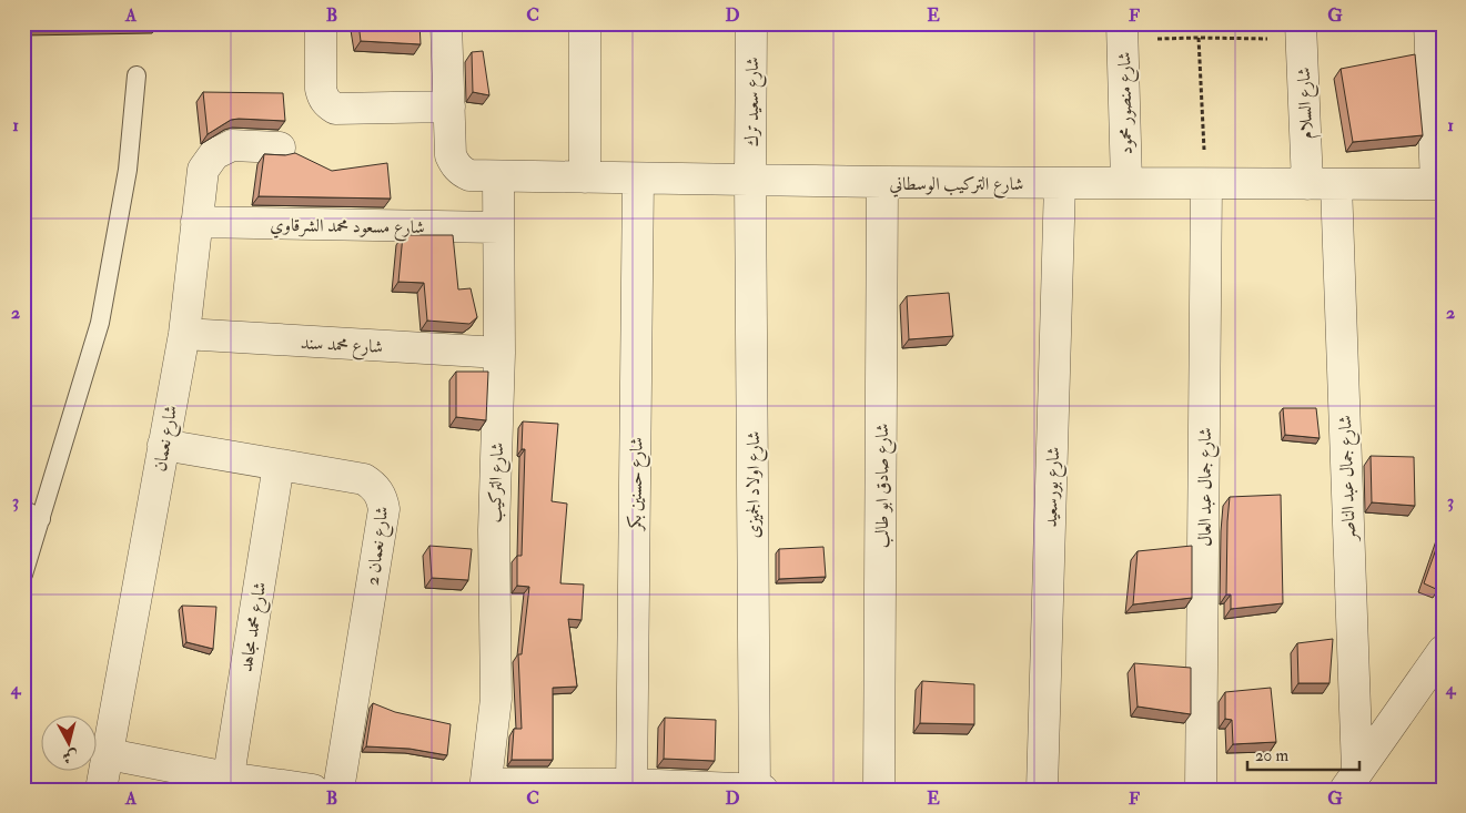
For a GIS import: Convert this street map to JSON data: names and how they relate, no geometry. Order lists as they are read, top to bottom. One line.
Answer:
{"streets":{"street":["شارع سعيد ترك","شارع منصور محمود","شارع السلام","شارع التركيب الوسطاني","شارع مسعود محمد الشرقاوي","شارع محمد سند","شارع نعمان","شارع جمال عبد الناصر","شارع التركيب","شارع حسنين بكر","شارع اولاد الجميزى","شارع صادق ابو طالب","شارع بورسعيد","شارع جمال عبد العال","شارع نعمان 2","شارع محمد مجاهد"]},"crossings":[["شارع سعيد ترك","شارع التركيب الوسطاني"],["شارع سعيد ترك","شارع اولاد الجميزى"],["شارع منصور محمود","شارع التركيب الوسطاني"],["شارع السلام","شارع التركيب الوسطاني"],["شارع السلام","شارع جمال عبد الناصر"],["شارع التركيب الوسطاني","شارع جمال عبد الناصر"],["شارع التركيب الوسطاني","شارع التركيب"],["شارع التركيب الوسطاني","شارع حسنين بكر"],["شارع التركيب الوسطاني","شارع اولاد الجميزى"],["شارع التركيب الوسطاني","شارع صادق ابو طالب"],["شارع التركيب الوسطاني","شارع بورسعيد"],["شارع التركيب الوسطاني","شارع جمال عبد العال"],["شارع مسعود محمد الشرقاوي","شارع نعمان"],["شارع مسعود محمد الشرقاوي","شارع التركيب"],["شارع محمد سند","شارع نعمان"],["شارع محمد سند","شارع التركيب"],["شارع نعمان","شارع نعمان 2"],["شارع نعمان 2","شارع محمد مجاهد"]],"scale_bar":"20 m","north":"bottom","grid":{"columns":["A","B","C","D","E","F","G"],"rows":["1","2","3","4"]}}
